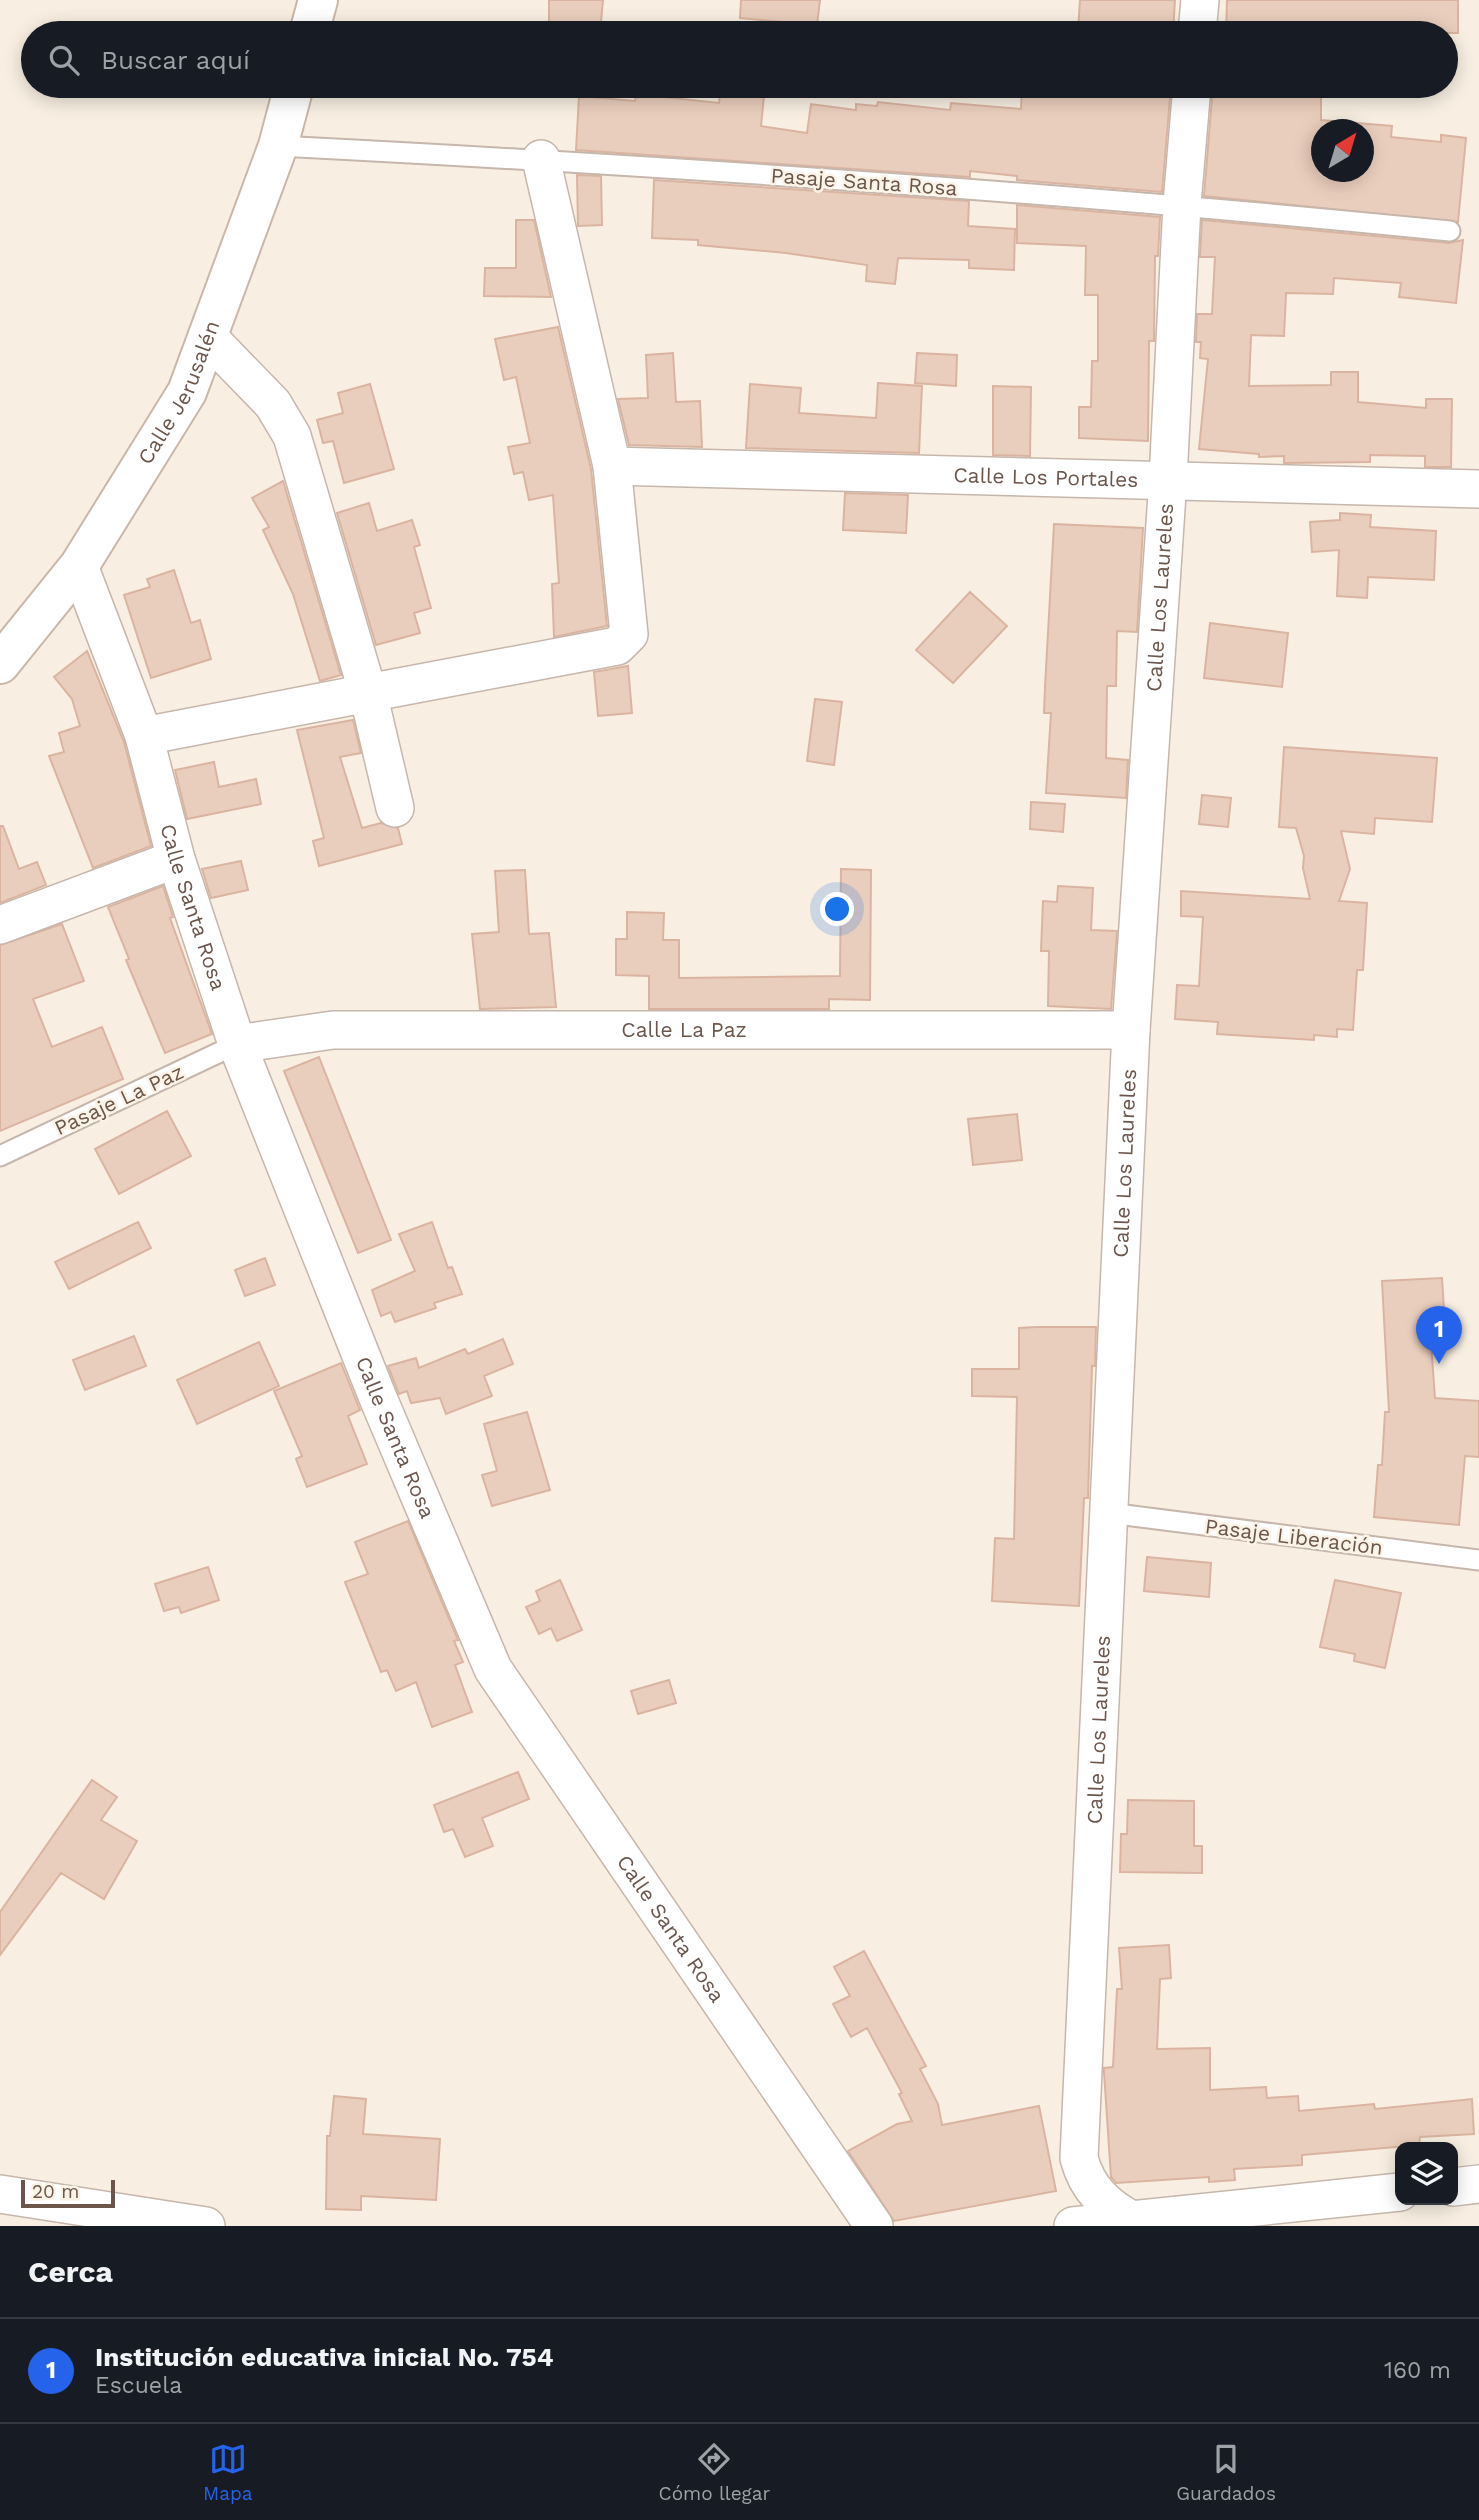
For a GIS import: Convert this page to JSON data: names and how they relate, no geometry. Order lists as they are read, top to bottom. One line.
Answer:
{"streets":{"street":["Calle Jerusalén","Calle Los Portales","Calle Los Laureles","Calle Santa Rosa","Calle La Paz"],"lane":["Pasaje Santa Rosa","Pasaje La Paz","Pasaje Liberación"]},"crossings":[["Pasaje Santa Rosa","Calle Jerusalén"],["Pasaje Santa Rosa","Calle Los Laureles"],["Calle Jerusalén","Calle Santa Rosa"],["Calle Los Portales","Calle Los Laureles"],["Calle Los Laureles","Calle La Paz"],["Calle Los Laureles","Pasaje Liberación"],["Calle Santa Rosa","Calle La Paz"],["Calle Santa Rosa","Pasaje La Paz"],["Calle La Paz","Pasaje La Paz"]],"scale_bar":"20 m","north":"top right","page":{"search":"Buscar aquí","pins":"1","scale":"20 m","heading":"Cerca","list":[{"mark":"1","name":"Institución educativa inicial No. 754","note":"Escuela","value":"160 m"}],"nav":["Mapa","Cómo llegar","Guardados"]}}
